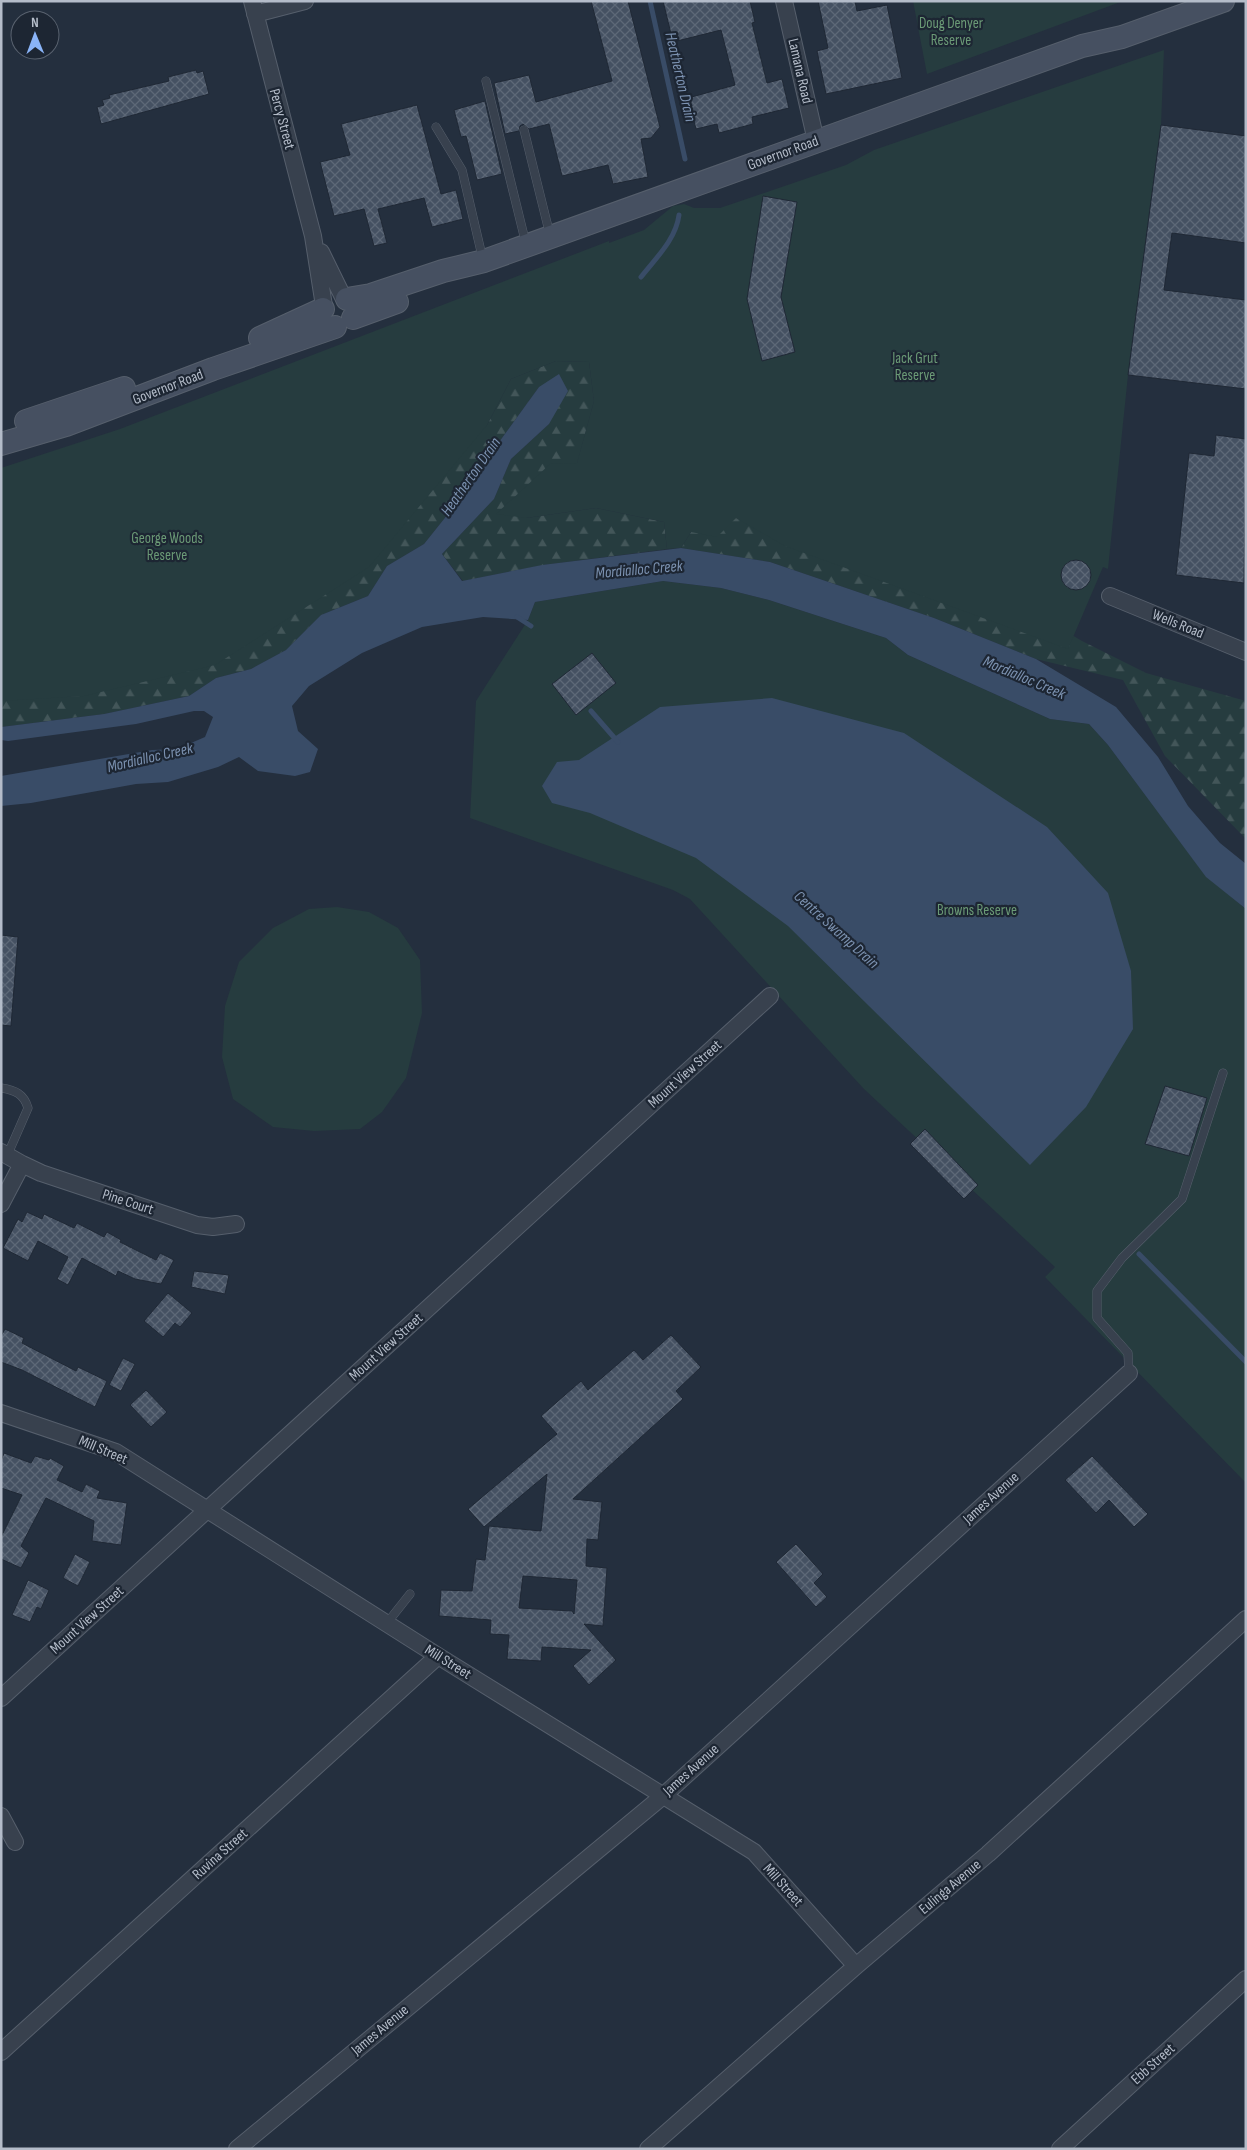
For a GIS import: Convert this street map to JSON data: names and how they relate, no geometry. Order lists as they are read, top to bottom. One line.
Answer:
{"streets":{"street":["Lamana Road","Percy Street","Governor Road","Wells Road","Mount View Street","Pine Court","Mill Street","James Avenue","Ruvina Street","Eulinga Avenue","Ebb Street"]},"crossings":[["Lamana Road","Governor Road"],["Percy Street","Governor Road"],["Mount View Street","Mill Street"],["Mill Street","James Avenue"],["Mill Street","Ruvina Street"],["Mill Street","Eulinga Avenue"]],"water":["Heatherton Drain","Mordialloc Creek","Centre Swamp Drain"],"parks":["Doug Denyer Reserve","Jack Grut Reserve","George Woods Reserve","Browns Reserve"],"north":"top"}
